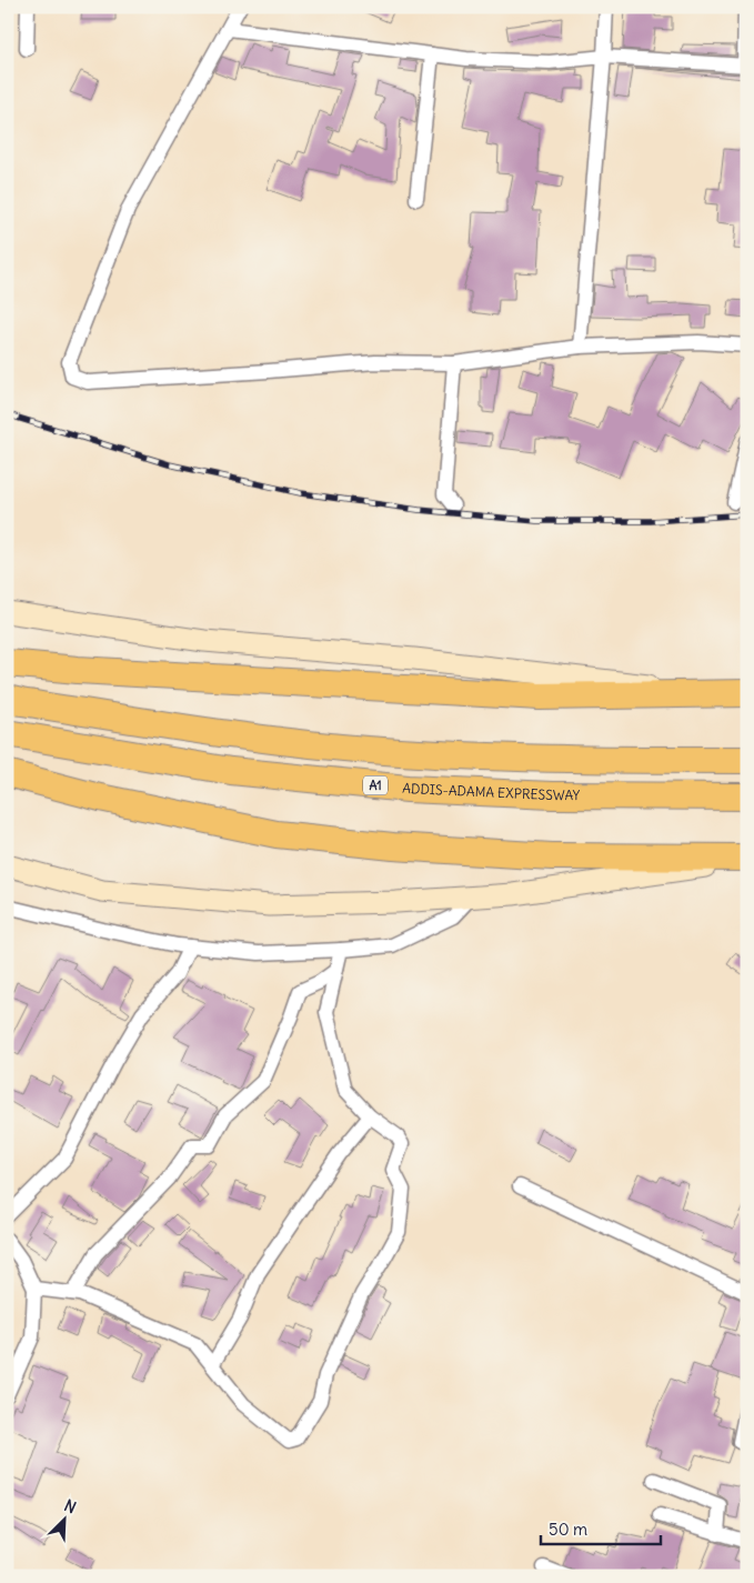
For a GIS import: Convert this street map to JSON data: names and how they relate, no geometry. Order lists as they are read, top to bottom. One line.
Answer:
{"streets":{"highway":["A1","ADDIS-ADAMA EXPRESSWAY"]},"scale_bar":"50 m","north":"top right"}
